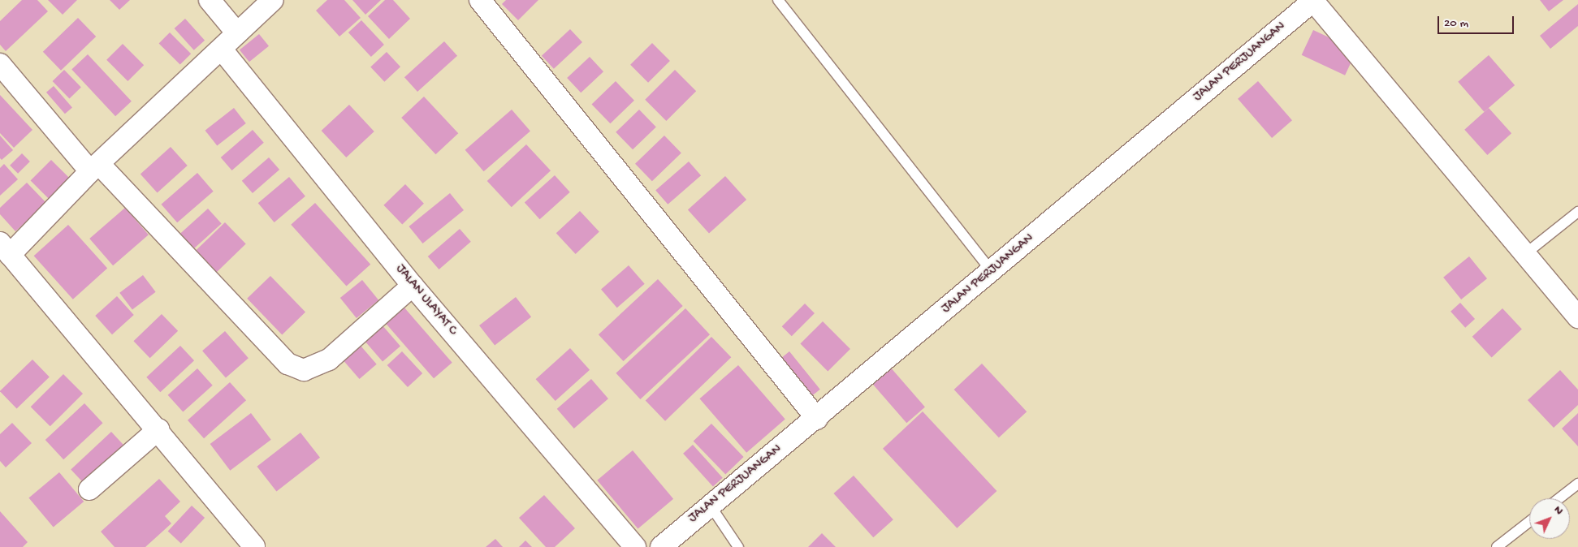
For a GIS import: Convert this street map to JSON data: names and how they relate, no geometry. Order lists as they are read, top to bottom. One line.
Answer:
{"streets":{"street":["JALAN PERJUANGAN","JALAN ULAYAT C"]},"scale_bar":"20 m","north":"top right"}
